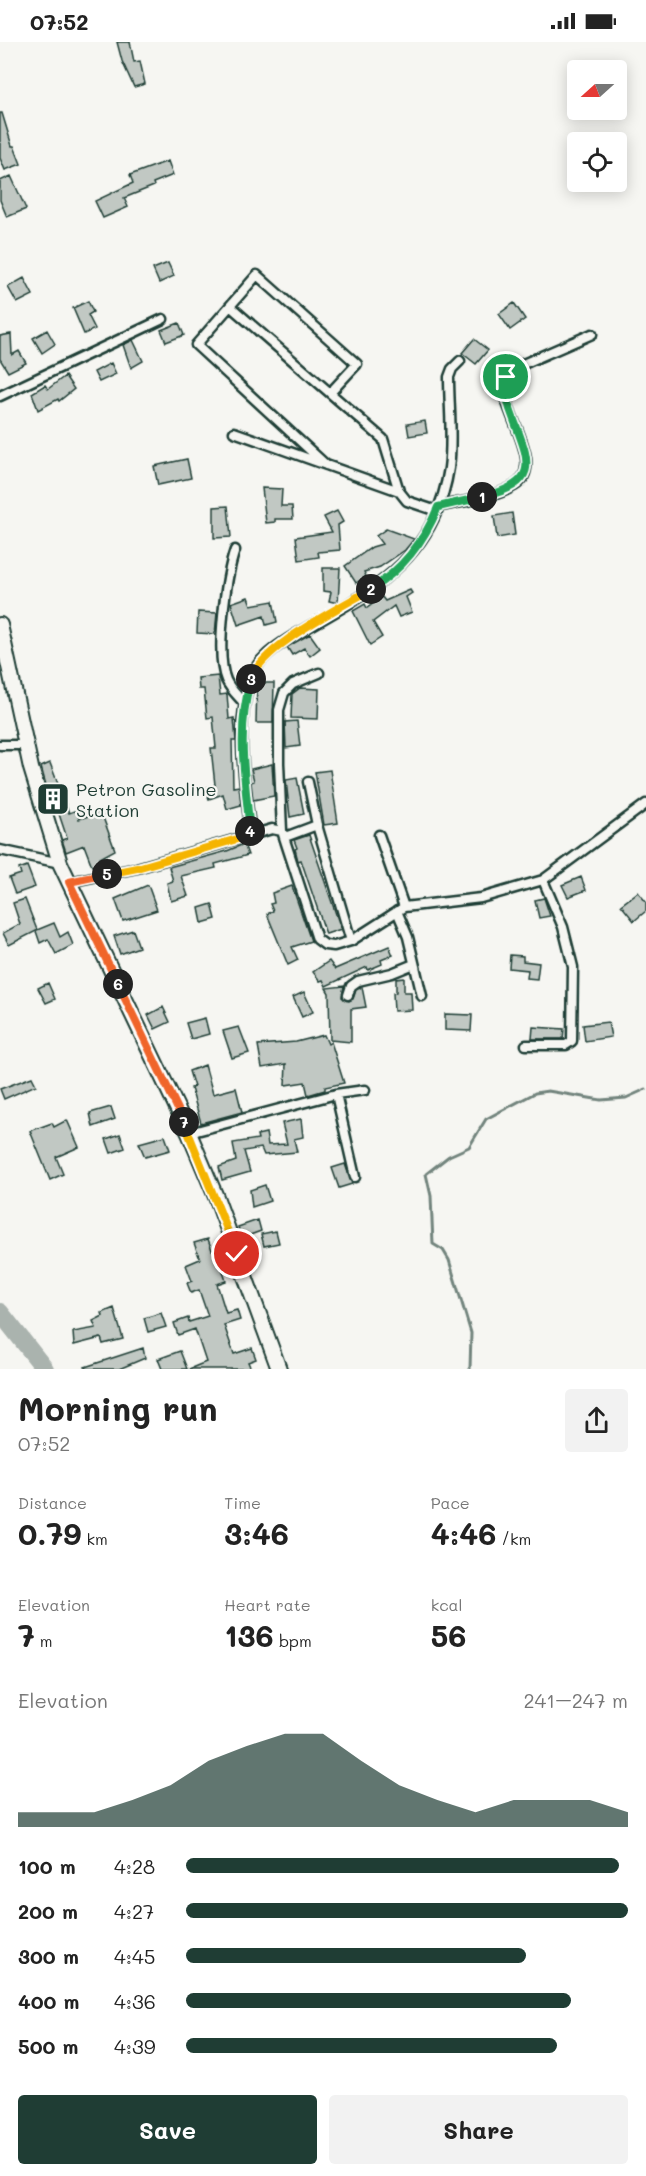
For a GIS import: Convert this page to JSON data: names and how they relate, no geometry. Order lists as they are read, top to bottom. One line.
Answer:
{"places":{"building":["Petron Gasoline Station"]},"north":"left","page":{"status":"07:52","pins":["1","2","3","4","5","6","7"],"heading":["Morning run","07:52"],"stats":[["Distance","0.79 km"],["Time","3:46"],["Pace","4:46 /km"],["Elevation","7 m"],["Heart rate","136 bpm"],["kcal","56"]],"chart":["Elevation","241–247 m"],"list":[{"name":"100 m","note":"4:28"},{"name":"200 m","note":"4:27"},{"name":"300 m","note":"4:45"},{"name":"400 m","note":"4:36"},{"name":"500 m","note":"4:39"}],"buttons":["Save","Share"]}}
